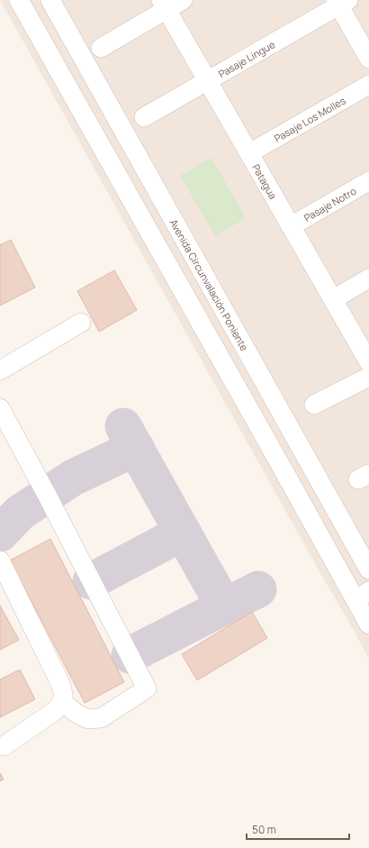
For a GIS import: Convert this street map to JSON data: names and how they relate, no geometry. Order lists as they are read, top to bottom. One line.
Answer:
{"streets":{"street":["Pasaje Lingue","Pasaje Los Molles","Patagua","Pasaje Notro","Avenida Circunvalación Poniente"]},"crossings":[["Pasaje Lingue","Patagua"],["Pasaje Los Molles","Patagua"],["Patagua","Pasaje Notro"]],"scale_bar":"50 m"}
